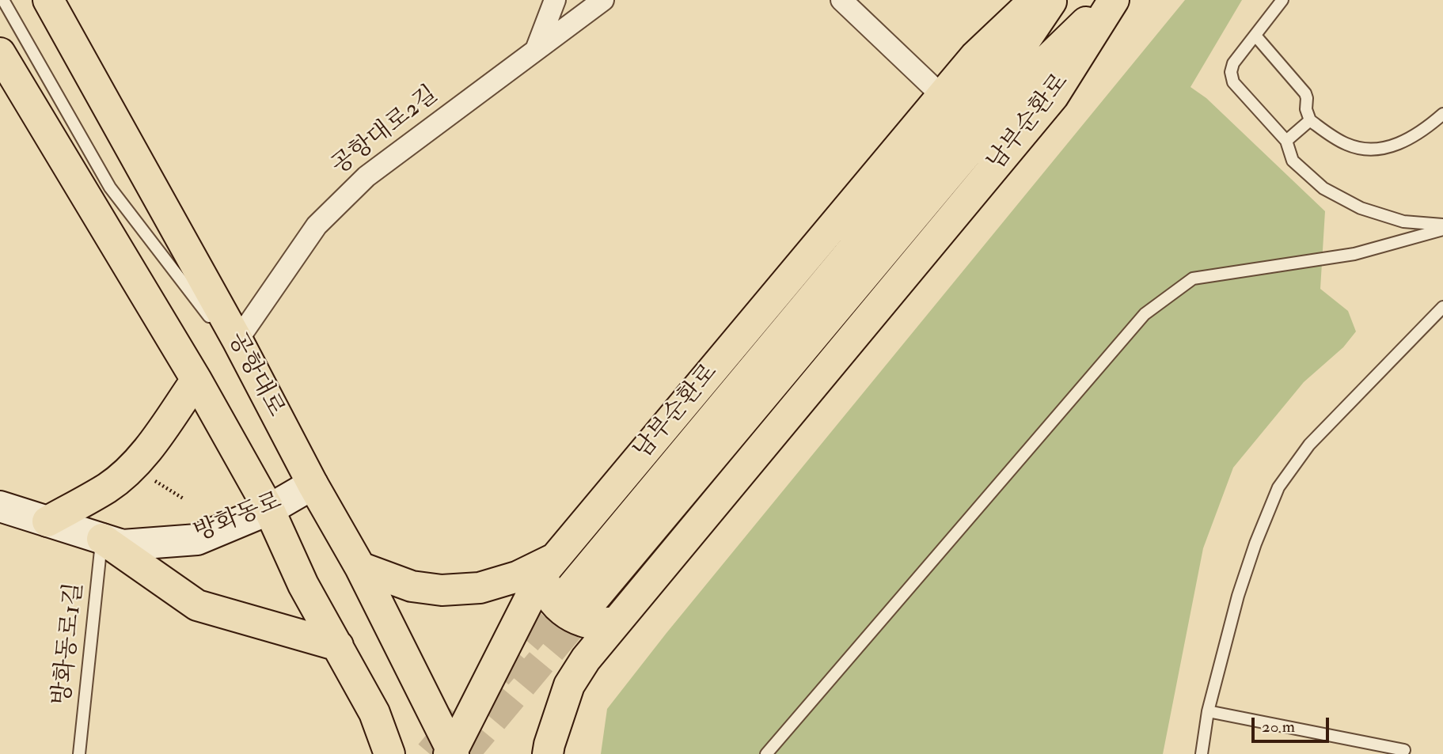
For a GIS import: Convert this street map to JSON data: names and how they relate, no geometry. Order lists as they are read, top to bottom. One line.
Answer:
{"streets":{"main road":["남부순환로","공항대로","방화동로"],"street":["공항대로2길"],"lane":["방화동로1길"]},"crossings":[["남부순환로","공항대로"],["공항대로2길","공항대로"],["공항대로","방화동로"],["방화동로","방화동로1길"]],"scale_bar":"20 m"}
